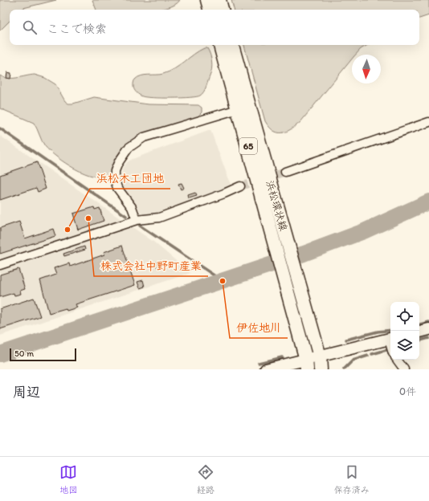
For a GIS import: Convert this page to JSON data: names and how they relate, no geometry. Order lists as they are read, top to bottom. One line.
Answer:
{"streets":{"main road":["65","浜松環状線"]},"places":["株式会社中野町産業","浜松木工団地","伊佐地川"],"scale_bar":"50 m","north":"bottom","page":{"search":"ここで検索","scale":"50 m","heading":["周辺","0件"],"nav":["地図","経路","保存済み"]}}
